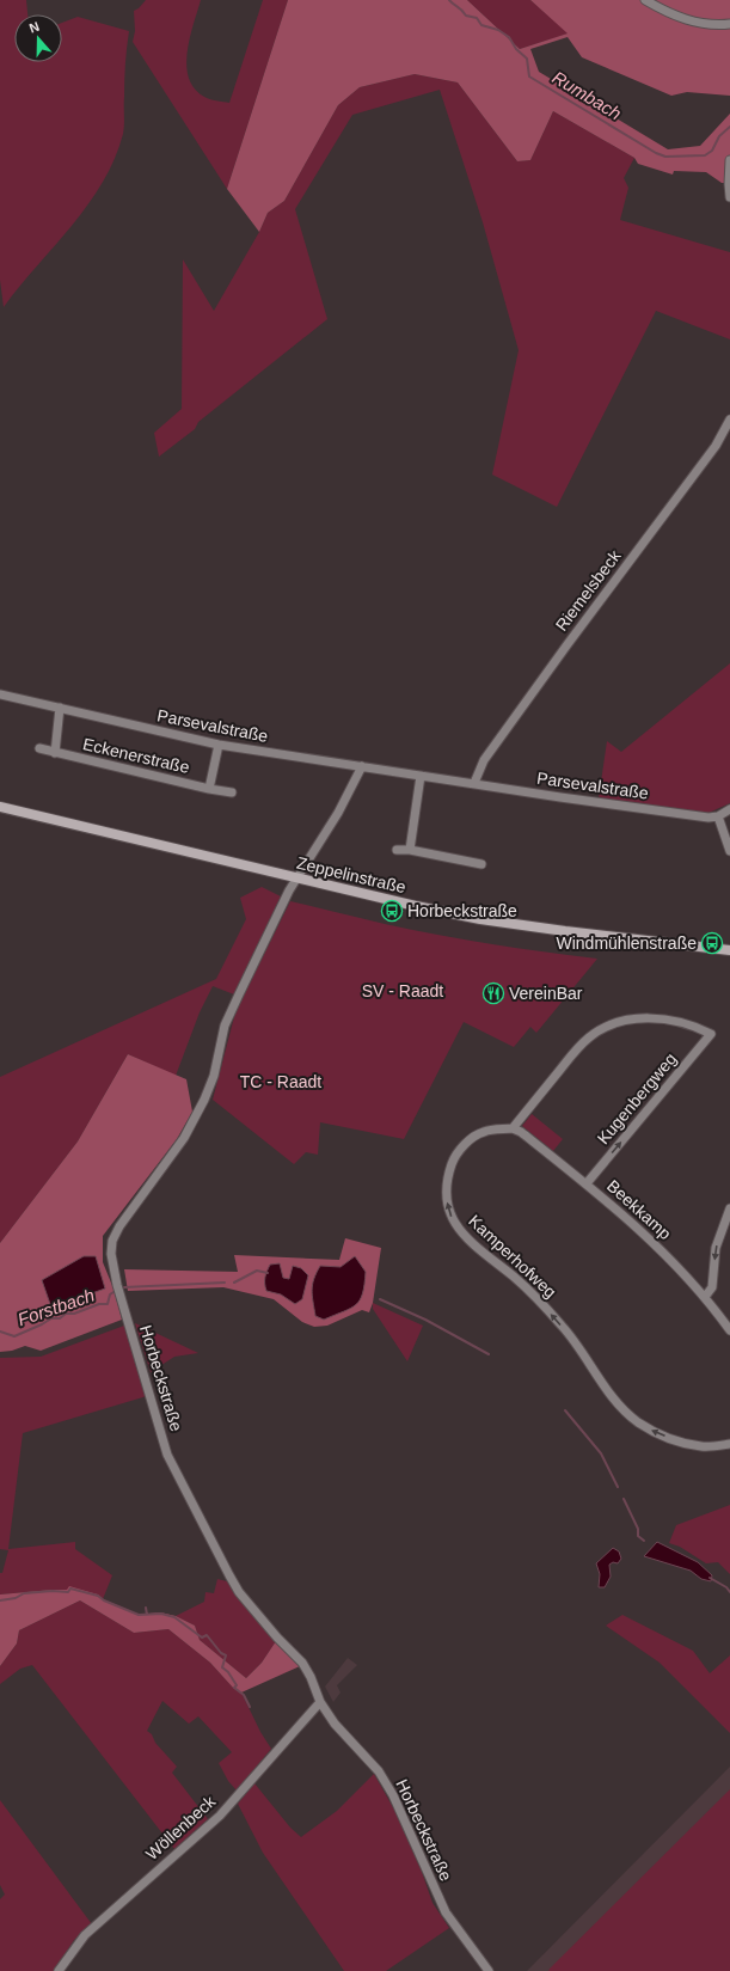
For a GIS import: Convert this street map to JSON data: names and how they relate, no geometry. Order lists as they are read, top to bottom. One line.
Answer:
{"streets":{"main road":["Zeppelinstraße"],"street":["Riemelsbeck","Parsevalstraße","Eckenerstraße","Kugenbergweg","Beekkamp","Kamperhofweg","Horbeckstraße","Wöllenbeck"]},"crossings":[["Riemelsbeck","Parsevalstraße"],["Parsevalstraße","Eckenerstraße"],["Parsevalstraße","Horbeckstraße"],["Zeppelinstraße","Horbeckstraße"],["Kugenbergweg","Beekkamp"],["Kugenbergweg","Kamperhofweg"],["Beekkamp","Kamperhofweg"],["Horbeckstraße","Wöllenbeck"]],"water":["Rumbach","Forstbach"],"parks":["SV - Raadt","TC - Raadt"],"places":{"bus stop":["Horbeckstraße","Windmühlenstraße"],"restaurant":["VereinBar"]},"north":"top"}
